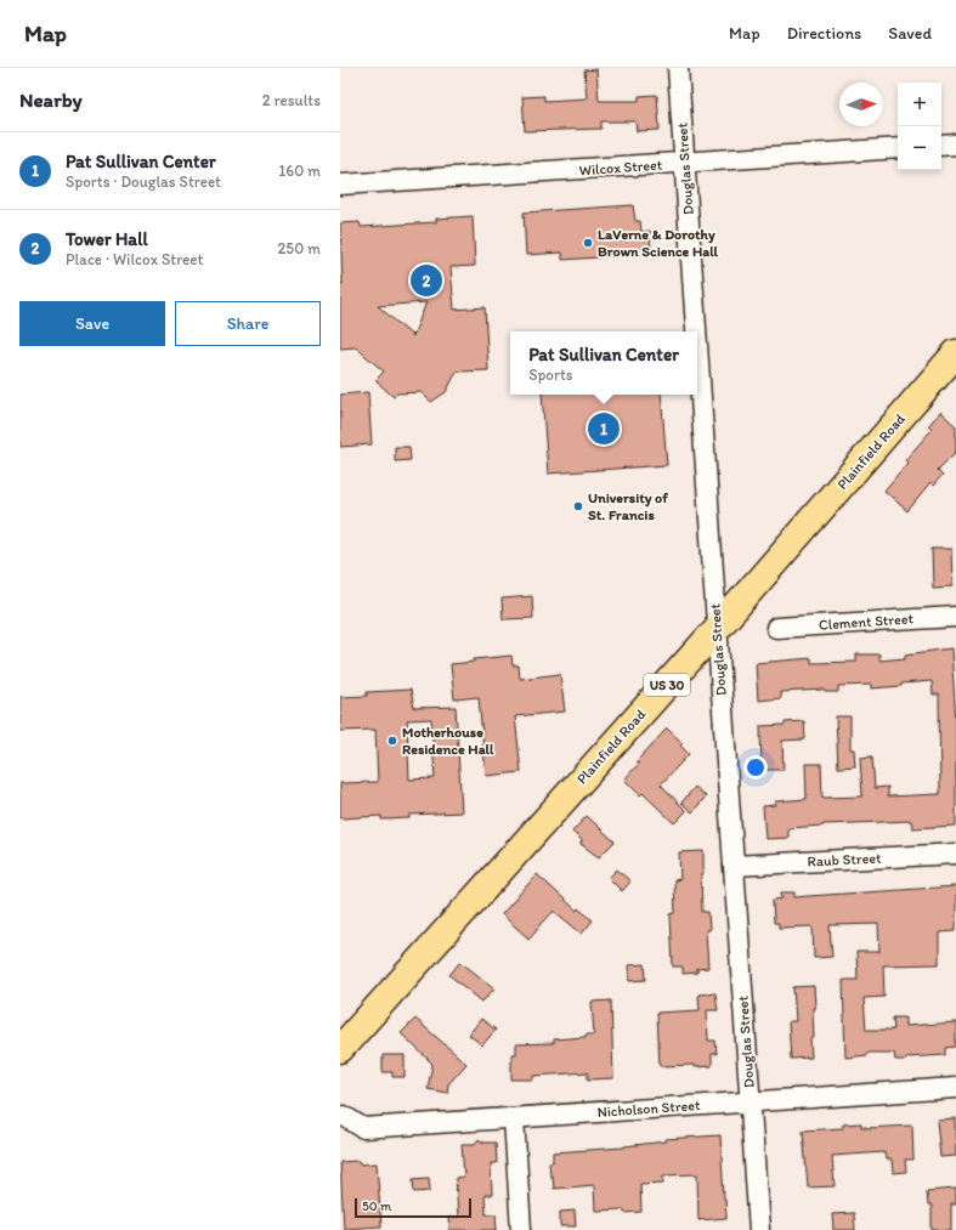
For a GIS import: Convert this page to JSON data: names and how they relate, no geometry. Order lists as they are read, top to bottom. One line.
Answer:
{"streets":{"main road":["Plainfield Road","US 30"],"street":["Wilcox Street","Douglas Street","Clement Street","Raub Street","Nicholson Street"]},"crossings":[["Wilcox Street","Douglas Street"],["Douglas Street","Plainfield Road"],["Douglas Street","Raub Street"],["Douglas Street","Nicholson Street"]],"places":["LaVerne & Dorothy Brown Science Hall","University of St. Francis","Motherhouse Residence Hall"],"scale_bar":"50 m","north":"right","page":{"header":"Map","nav":["Map","Directions","Saved"],"heading":["Nearby","2 results"],"map_buttons":["+","−"],"list":[{"mark":"1","name":"Pat Sullivan Center","note":"Sports · Douglas Street","value":"160 m"},{"mark":"2","name":"Tower Hall","note":"Place · Wilcox Street","value":"250 m"}],"pins":["2","1"],"buttons":["Save","Share"],"popup":["Pat Sullivan Center","Sports"],"scale":"50 m"}}
